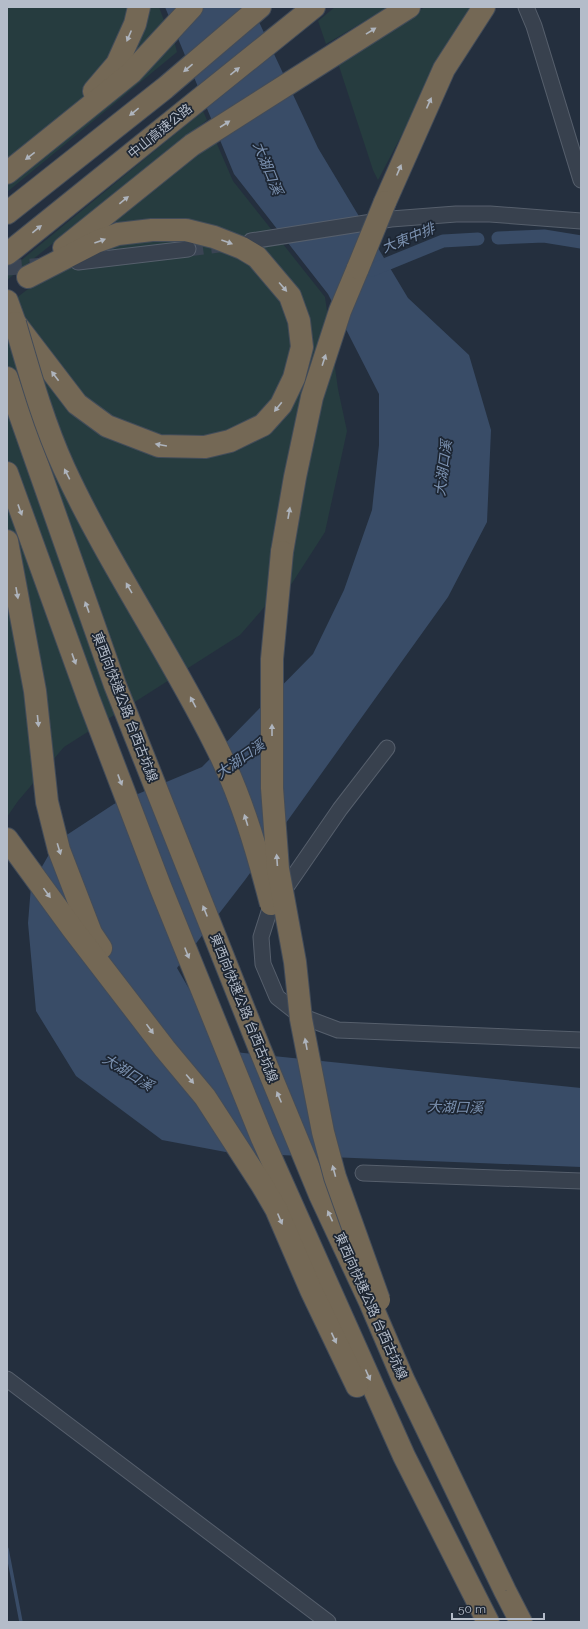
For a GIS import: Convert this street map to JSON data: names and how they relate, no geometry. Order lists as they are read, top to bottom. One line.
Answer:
{"streets":{"highway":["中山高速公路","東西向快速公路 台西古坑線"]},"water":["大湖口溪","大東中排"],"scale_bar":"50 m"}
